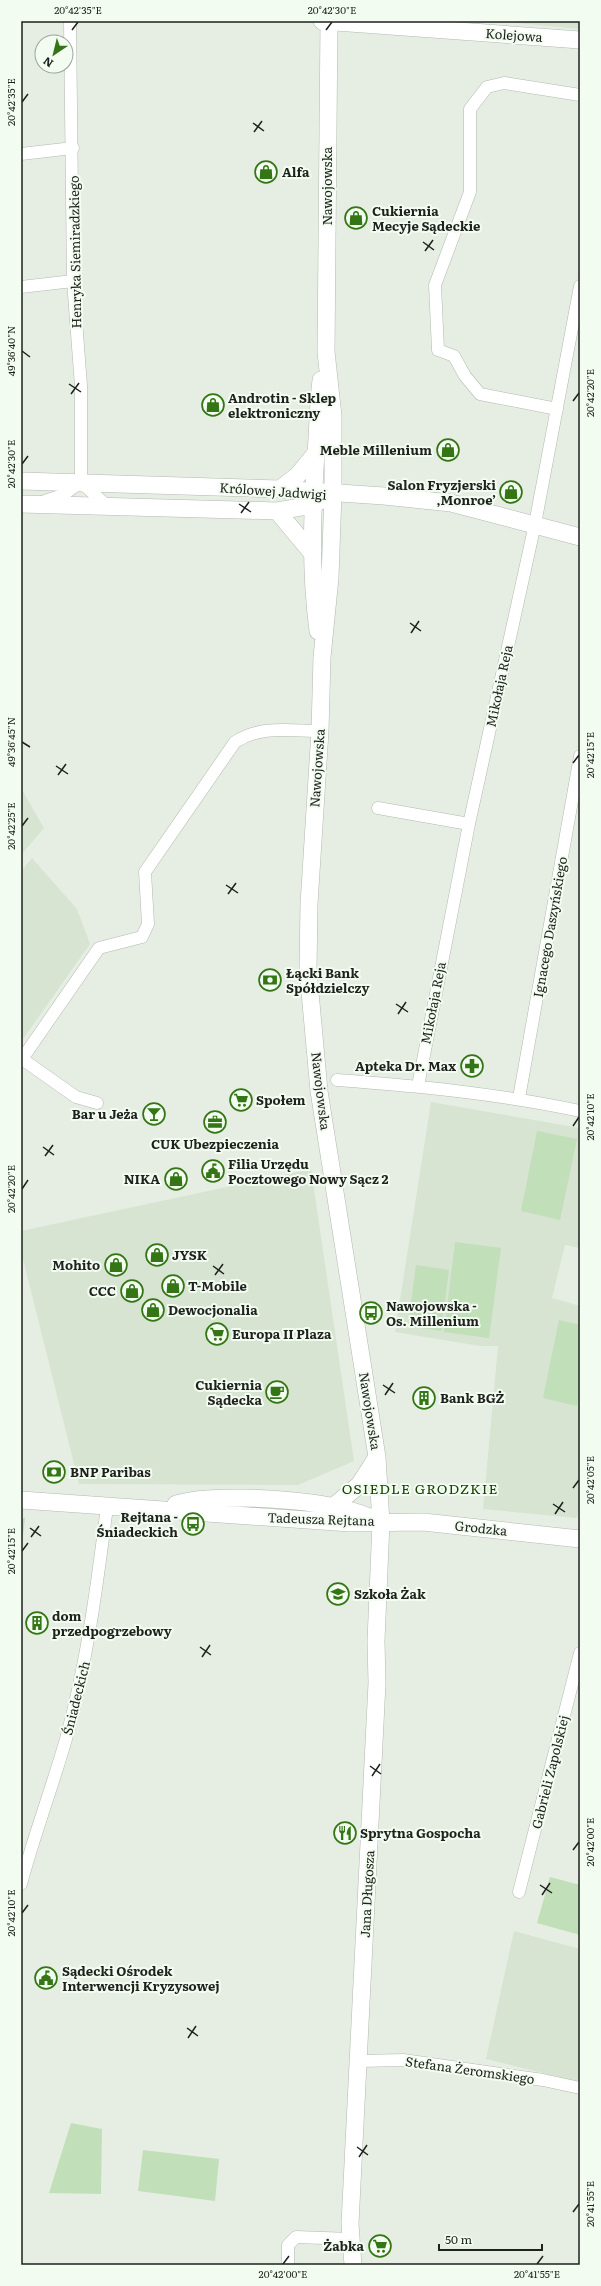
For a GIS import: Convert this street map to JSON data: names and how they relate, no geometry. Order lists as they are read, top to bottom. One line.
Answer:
{"streets":{"street":["Kolejowa","Nawojowska","Henryka Siemiradzkiego","Królowej Jadwigi","Mikołaja Reja","Ignacego Daszyńskiego","Tadeusza Rejtana","Grodzka","Śniadeckich","Gabrieli Zapolskiej","Jana Długosza","Stefana Żeromskiego"]},"crossings":[["Kolejowa","Nawojowska"],["Nawojowska","Królowej Jadwigi"],["Nawojowska","Tadeusza Rejtana"],["Nawojowska","Grodzka"],["Nawojowska","Jana Długosza"],["Henryka Siemiradzkiego","Królowej Jadwigi"],["Królowej Jadwigi","Mikołaja Reja"],["Tadeusza Rejtana","Grodzka"],["Tadeusza Rejtana","Śniadeckich"],["Tadeusza Rejtana","Jana Długosza"],["Grodzka","Jana Długosza"],["Jana Długosza","Stefana Żeromskiego"]],"districts":["OSIEDLE GRODZKIE"],"places":{"shop":["Alfa","Cukiernia Mecyje Sądeckie","Androtin - Sklep elektroniczny","Meble Millenium","Salon Fryzjerski ‚Monroe’","NIKA","JYSK","Mohito","T-Mobile","CCC","Dewocjonalia"],"bank":["Łącki Bank Spółdzielczy","BNP Paribas"],"pharmacy":["Apteka Dr. Max"],"supermarket":["Społem","Europa II Plaza","Żabka"],"bar":["Bar u Jeża"],"office":["CUK Ubezpieczenia"],"public building":["Filia Urzędu Pocztowego Nowy Sącz 2","Sądecki Ośrodek Interwencji Kryzysowej"],"bus stop":["Nawojowska - Os. Millenium","Rejtana - Śniadeckich"],"cafe":["Cukiernia Sądecka"],"building":["Bank BGŻ","dom przedpogrzebowy"],"school or university":["Szkoła Żak"],"restaurant":["Sprytna Gospocha"]},"scale_bar":"50 m","north":"bottom left","coordinates":["20°42'35\"E","20°42'30\"E","49°36'40\"N","20°42'20\"E","49°36'45\"N","20°42'15\"E","20°42'25\"E","20°42'10\"E","20°42'05\"E","20°42'00\"E","20°41'55\"E"]}
